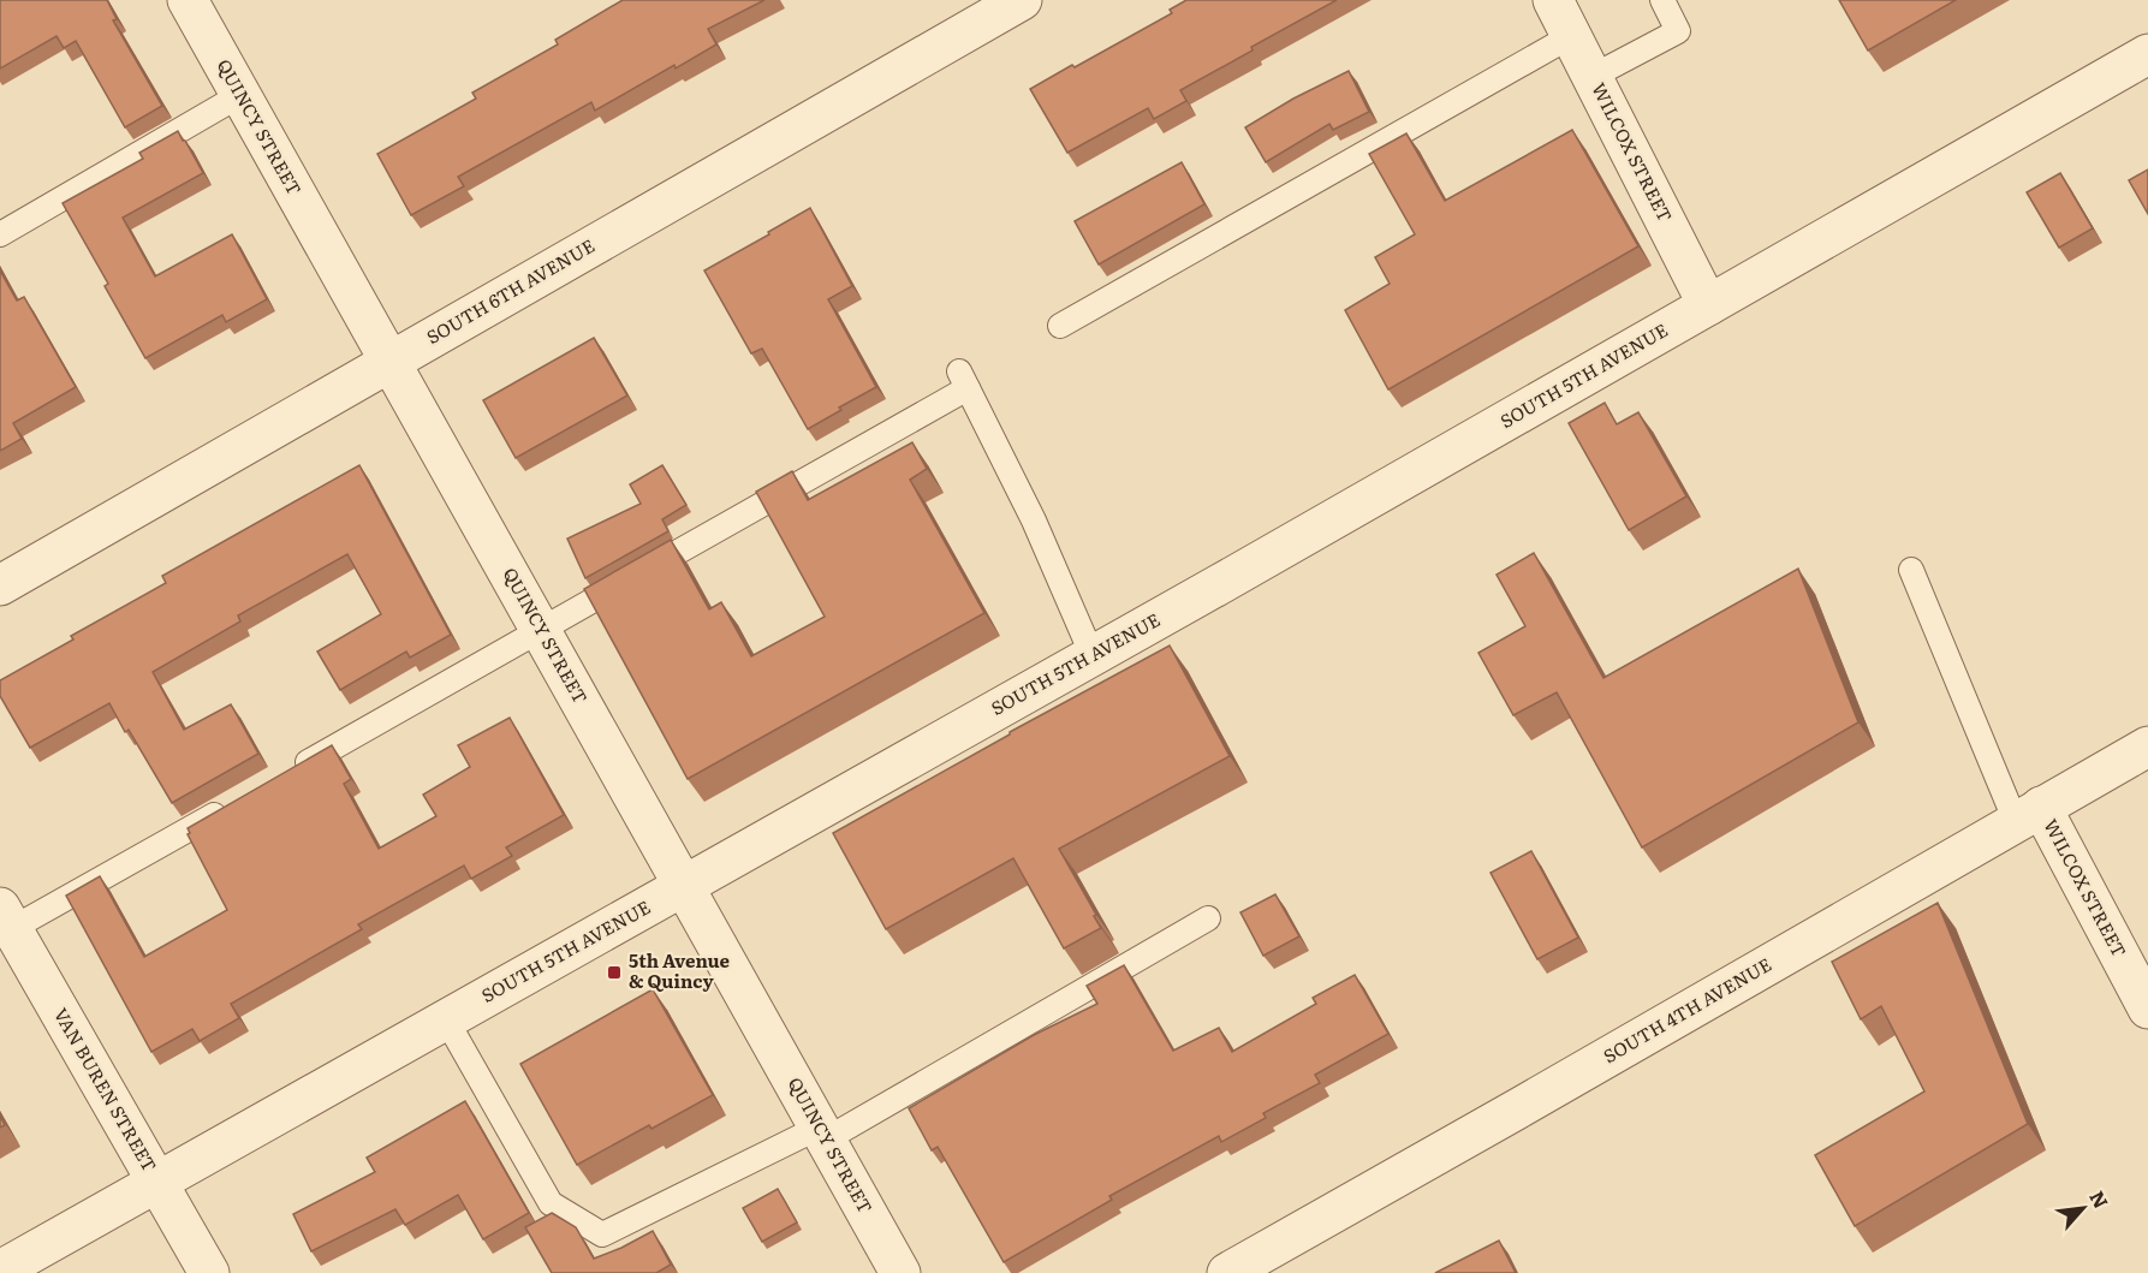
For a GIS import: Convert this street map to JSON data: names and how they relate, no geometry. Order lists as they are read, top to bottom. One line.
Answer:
{"streets":{"street":["QUINCY STREET","WILCOX STREET","SOUTH 6TH AVENUE","SOUTH 5TH AVENUE","SOUTH 4TH AVENUE","VAN BUREN STREET"]},"crossings":[["QUINCY STREET","SOUTH 6TH AVENUE"],["QUINCY STREET","SOUTH 5TH AVENUE"],["WILCOX STREET","SOUTH 5TH AVENUE"],["WILCOX STREET","SOUTH 4TH AVENUE"],["SOUTH 5TH AVENUE","VAN BUREN STREET"]],"places":{"transit":["5th Avenue & Quincy"]},"north":"top right"}
